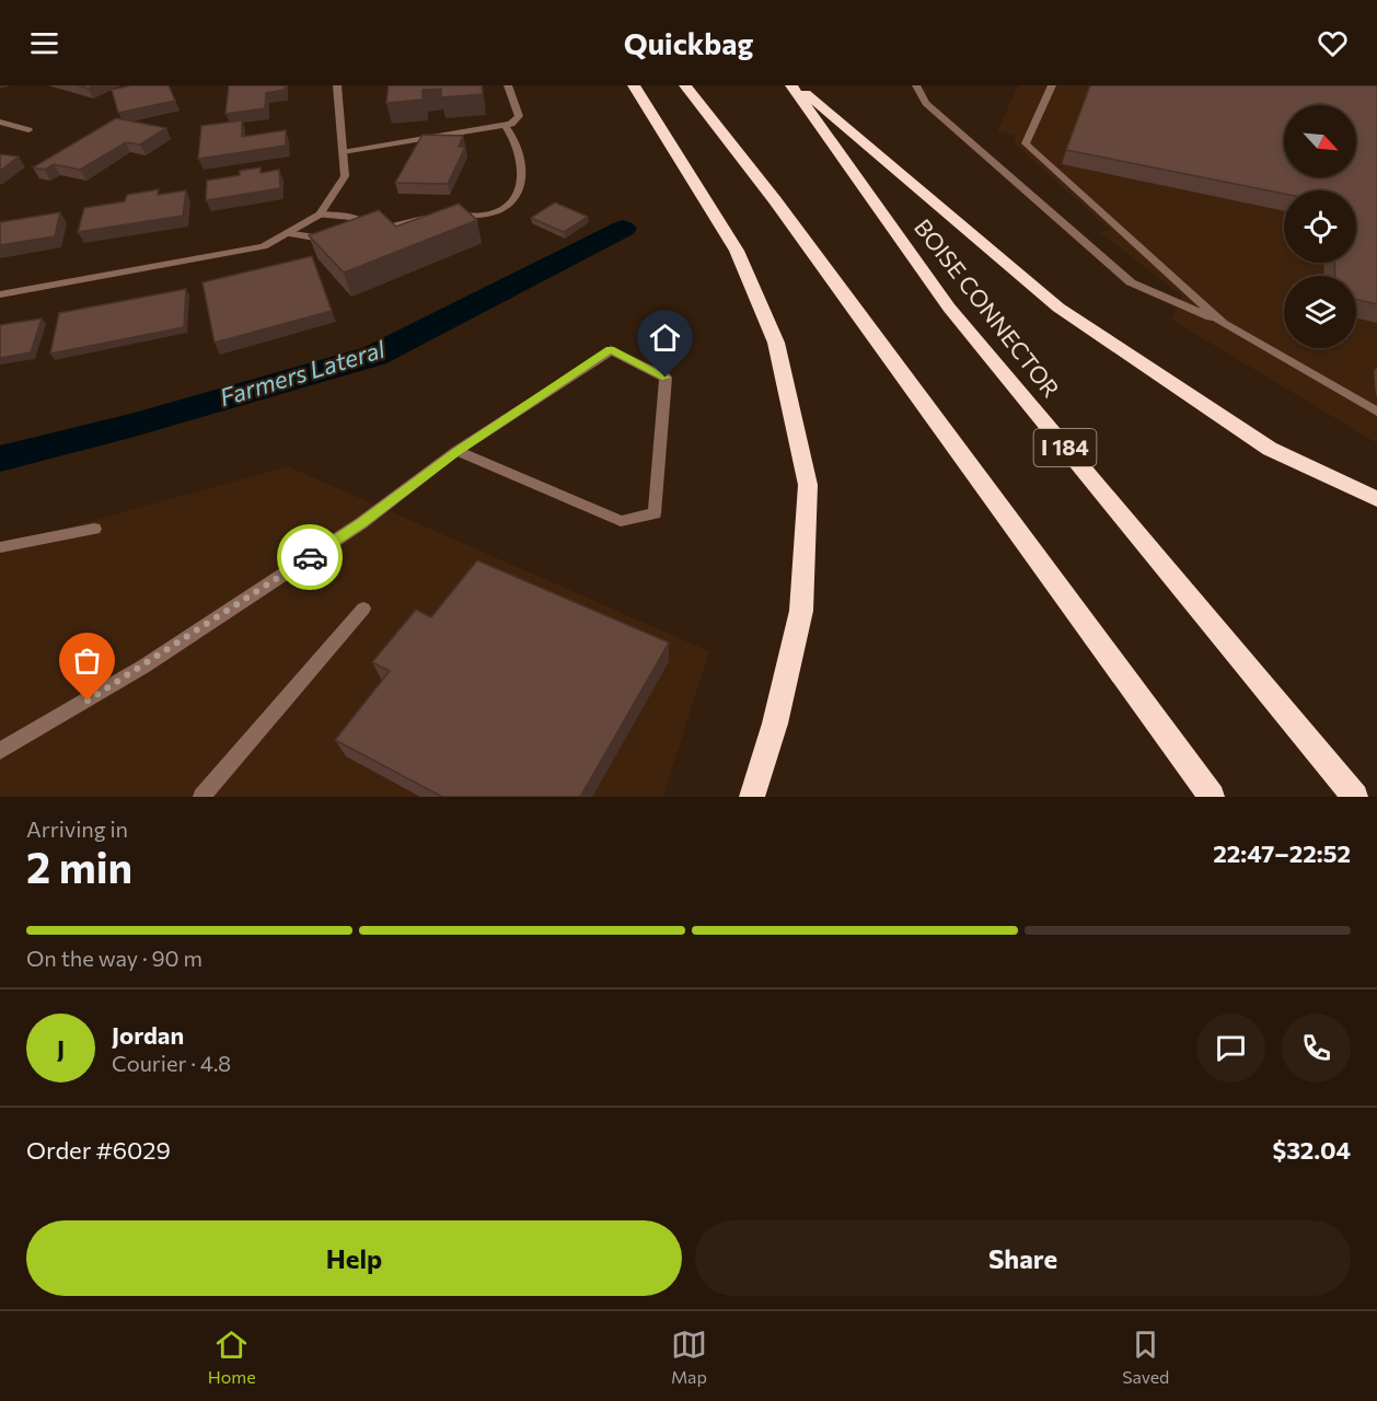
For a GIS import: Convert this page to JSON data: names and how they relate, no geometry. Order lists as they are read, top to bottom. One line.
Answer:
{"streets":{"highway":["BOISE CONNECTOR","I 184"]},"water":["Farmers Lateral"],"north":"bottom right","page":{"header":"Quickbag","heading":["2 min","Arriving in","22:47–22:52"],"panel":["Jordan","Courier · 4.8","Order #6029","$32.04"],"bar":"On the way · 90 m","round":"J","buttons":["Help","Share"],"tabs":["Home","Map","Saved"]}}
